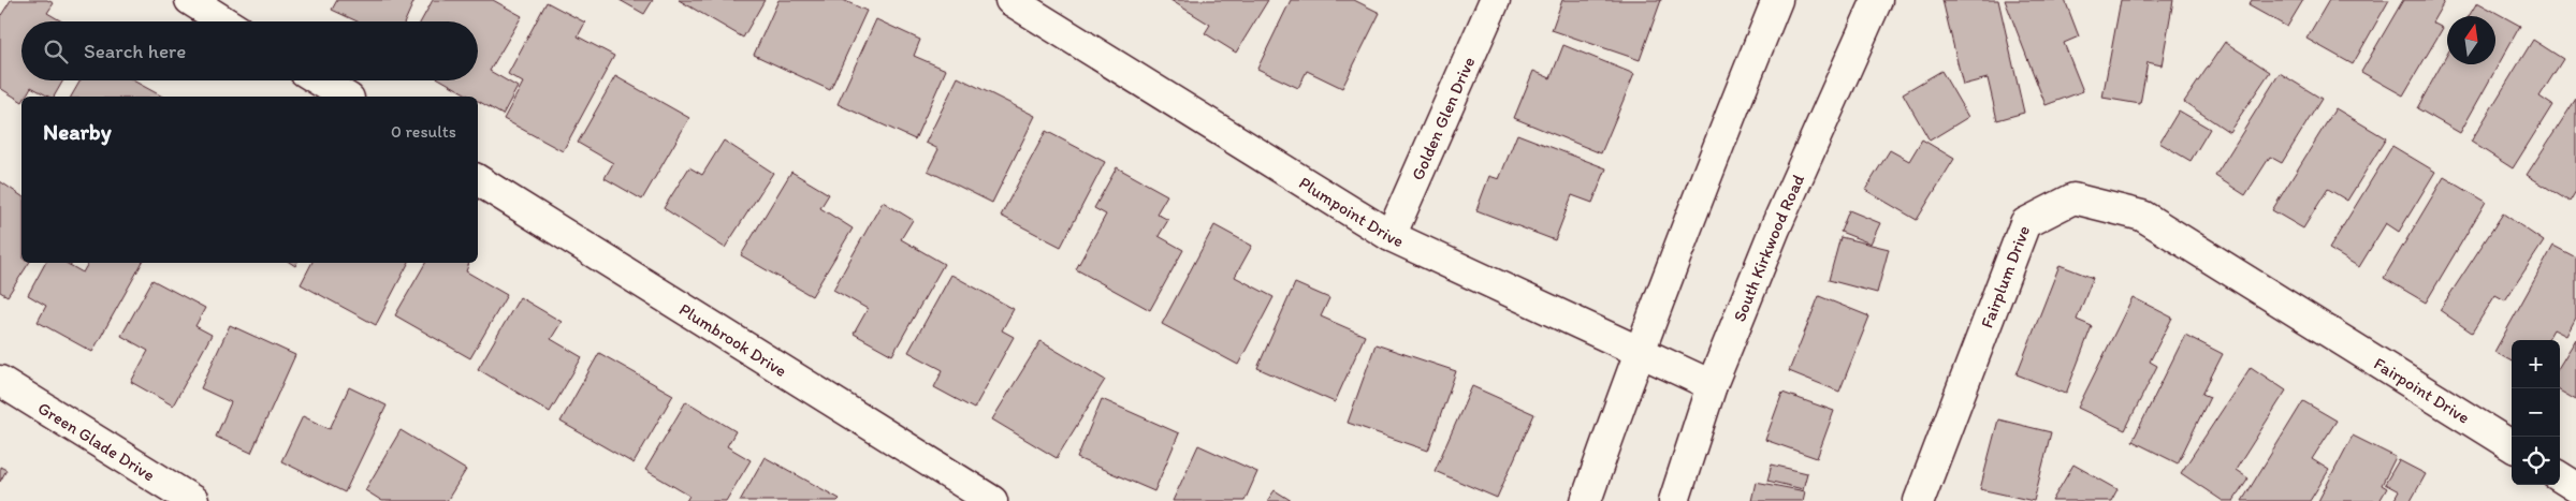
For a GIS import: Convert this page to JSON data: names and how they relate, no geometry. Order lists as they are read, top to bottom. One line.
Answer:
{"streets":{"street":["Golden Glen Drive","Plumpoint Drive","South Kirkwood Road","Fairplum Drive","Plumbrook Drive","Fairpoint Drive","Green Glade Drive"]},"crossings":[["Golden Glen Drive","Plumpoint Drive"],["Plumpoint Drive","South Kirkwood Road"],["Fairplum Drive","Fairpoint Drive"]],"north":"top","page":{"search":"Search here","heading":["Nearby","0 results"],"map_buttons":["+","−"]}}
